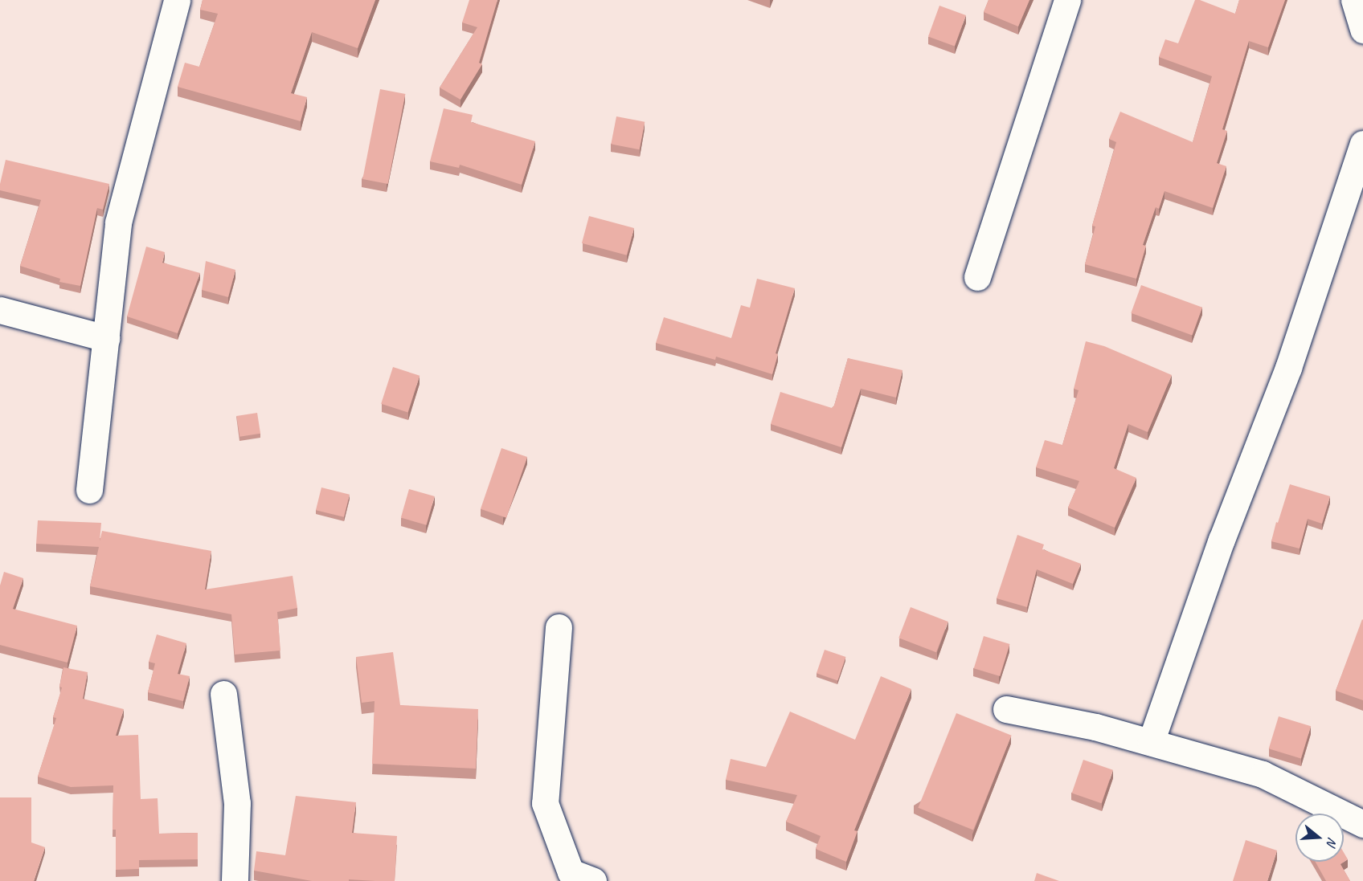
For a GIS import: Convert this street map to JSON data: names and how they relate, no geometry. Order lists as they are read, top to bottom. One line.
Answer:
{"north":"right"}
